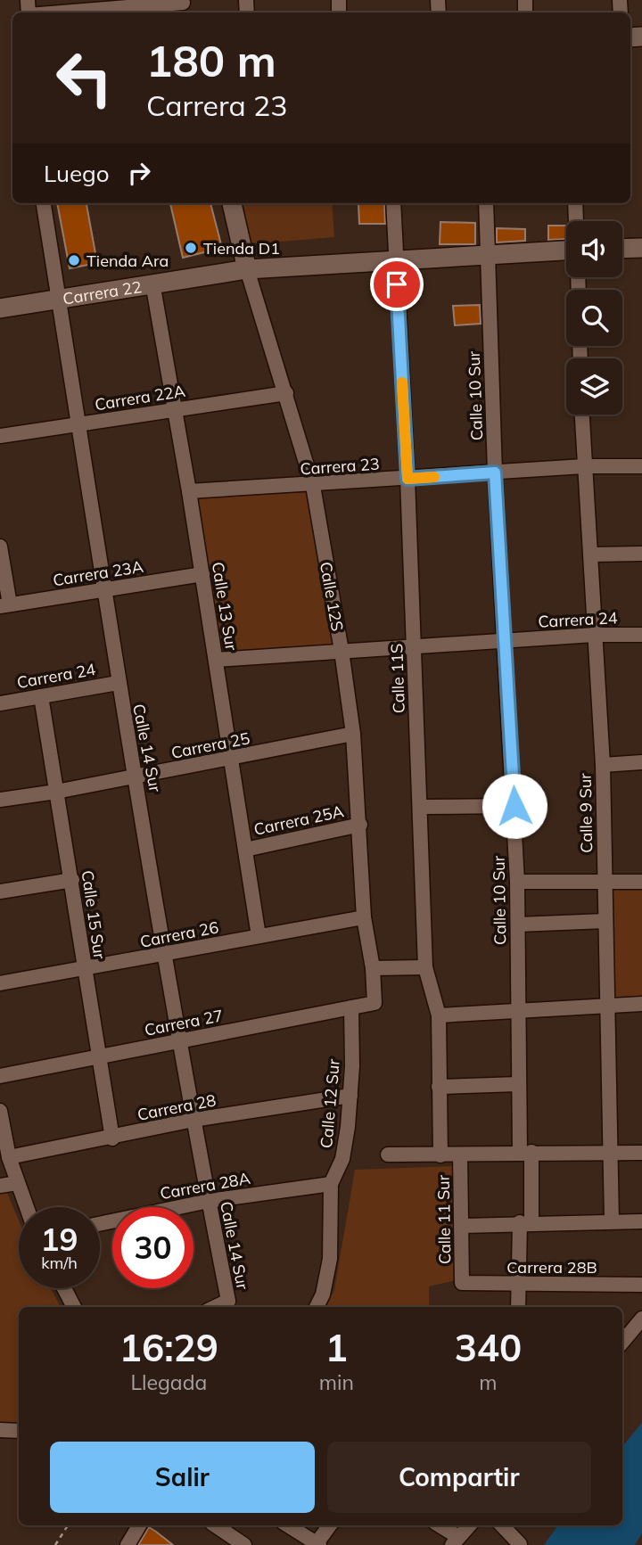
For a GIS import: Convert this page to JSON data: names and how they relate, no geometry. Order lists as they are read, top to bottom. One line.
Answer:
{"streets":{"street":["Carrera 22","Calle 10 Sur","Carrera 22A","Carrera 23","Carrera 23A","Calle 12S","Calle 13 Sur","Carrera 24","Calle 11S","Carrera 25","Calle 14 Sur","Calle 9 Sur","Carrera 25A","Calle 15 Sur","Carrera 26","Carrera 27","Calle 12 Sur","Carrera 28","Carrera 28A","Calle 11 Sur","Carrera 28B"]},"crossings":[["Carrera 22","Calle 10 Sur"],["Carrera 22","Calle 12S"],["Carrera 22","Calle 13 Sur"],["Carrera 22","Calle 11S"],["Carrera 22","Calle 14 Sur"],["Calle 10 Sur","Carrera 23"],["Calle 10 Sur","Carrera 24"],["Calle 10 Sur","Carrera 28B"],["Carrera 22A","Calle 12S"],["Carrera 22A","Calle 13 Sur"],["Carrera 22A","Calle 14 Sur"],["Carrera 23","Calle 12S"],["Carrera 23","Calle 13 Sur"],["Carrera 23","Calle 11S"],["Carrera 23","Calle 9 Sur"],["Carrera 23A","Calle 13 Sur"],["Carrera 23A","Calle 14 Sur"],["Calle 12S","Carrera 24"],["Calle 12S","Carrera 25"],["Calle 12S","Carrera 25A"],["Calle 12S","Carrera 26"],["Calle 12S","Carrera 27"],["Calle 13 Sur","Carrera 24"],["Calle 13 Sur","Carrera 25"],["Calle 13 Sur","Carrera 25A"],["Calle 13 Sur","Carrera 26"],["Carrera 24","Calle 11S"],["Carrera 24","Calle 14 Sur"],["Carrera 24","Calle 9 Sur"],["Carrera 24","Calle 15 Sur"],["Carrera 25","Calle 14 Sur"],["Carrera 25","Calle 15 Sur"],["Calle 14 Sur","Carrera 26"],["Calle 14 Sur","Carrera 27"],["Calle 14 Sur","Carrera 28"],["Calle 14 Sur","Carrera 28A"],["Calle 15 Sur","Carrera 26"],["Calle 15 Sur","Carrera 27"],["Calle 15 Sur","Carrera 28"],["Carrera 27","Calle 12 Sur"],["Calle 12 Sur","Carrera 28"],["Calle 12 Sur","Carrera 28A"],["Calle 11 Sur","Carrera 28B"]],"places":["Tienda D1","Tienda Ara"],"page":{"turn":["180 m","Carrera 23"],"then":"Luego","speed":"19 km/h","limit":"30","eta":["16:29","Llegada","1","min","340","m"],"buttons":["Salir","Compartir"]}}
